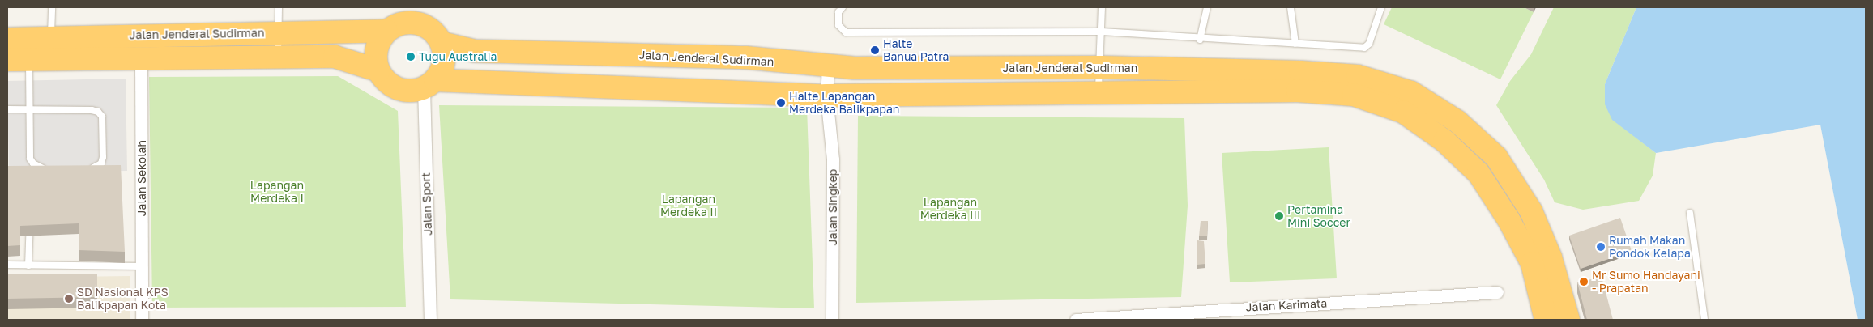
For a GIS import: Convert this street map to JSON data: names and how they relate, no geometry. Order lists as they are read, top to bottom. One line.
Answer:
{"streets":{"highway":["Jalan Jenderal Sudirman"],"street":["Jalan Sekolah","Jalan Sport","Jalan Singkep","Jalan Karimata"]},"crossings":[["Jalan Jenderal Sudirman","Jalan Sekolah"],["Jalan Jenderal Sudirman","Jalan Sport"],["Jalan Jenderal Sudirman","Jalan Singkep"]],"parks":["Lapangan Merdeka I","Lapangan Merdeka II","Lapangan Merdeka III"],"places":["Halte Banua Patra","Tugu Australia","Halte Lapangan Merdeka Balikpapan","Pertamina Mini Soccer","Rumah Makan Pondok Kelapa","Mr Sumo Handayani - Prapatan","SD Nasional KPS Balikpapan Kota"]}
